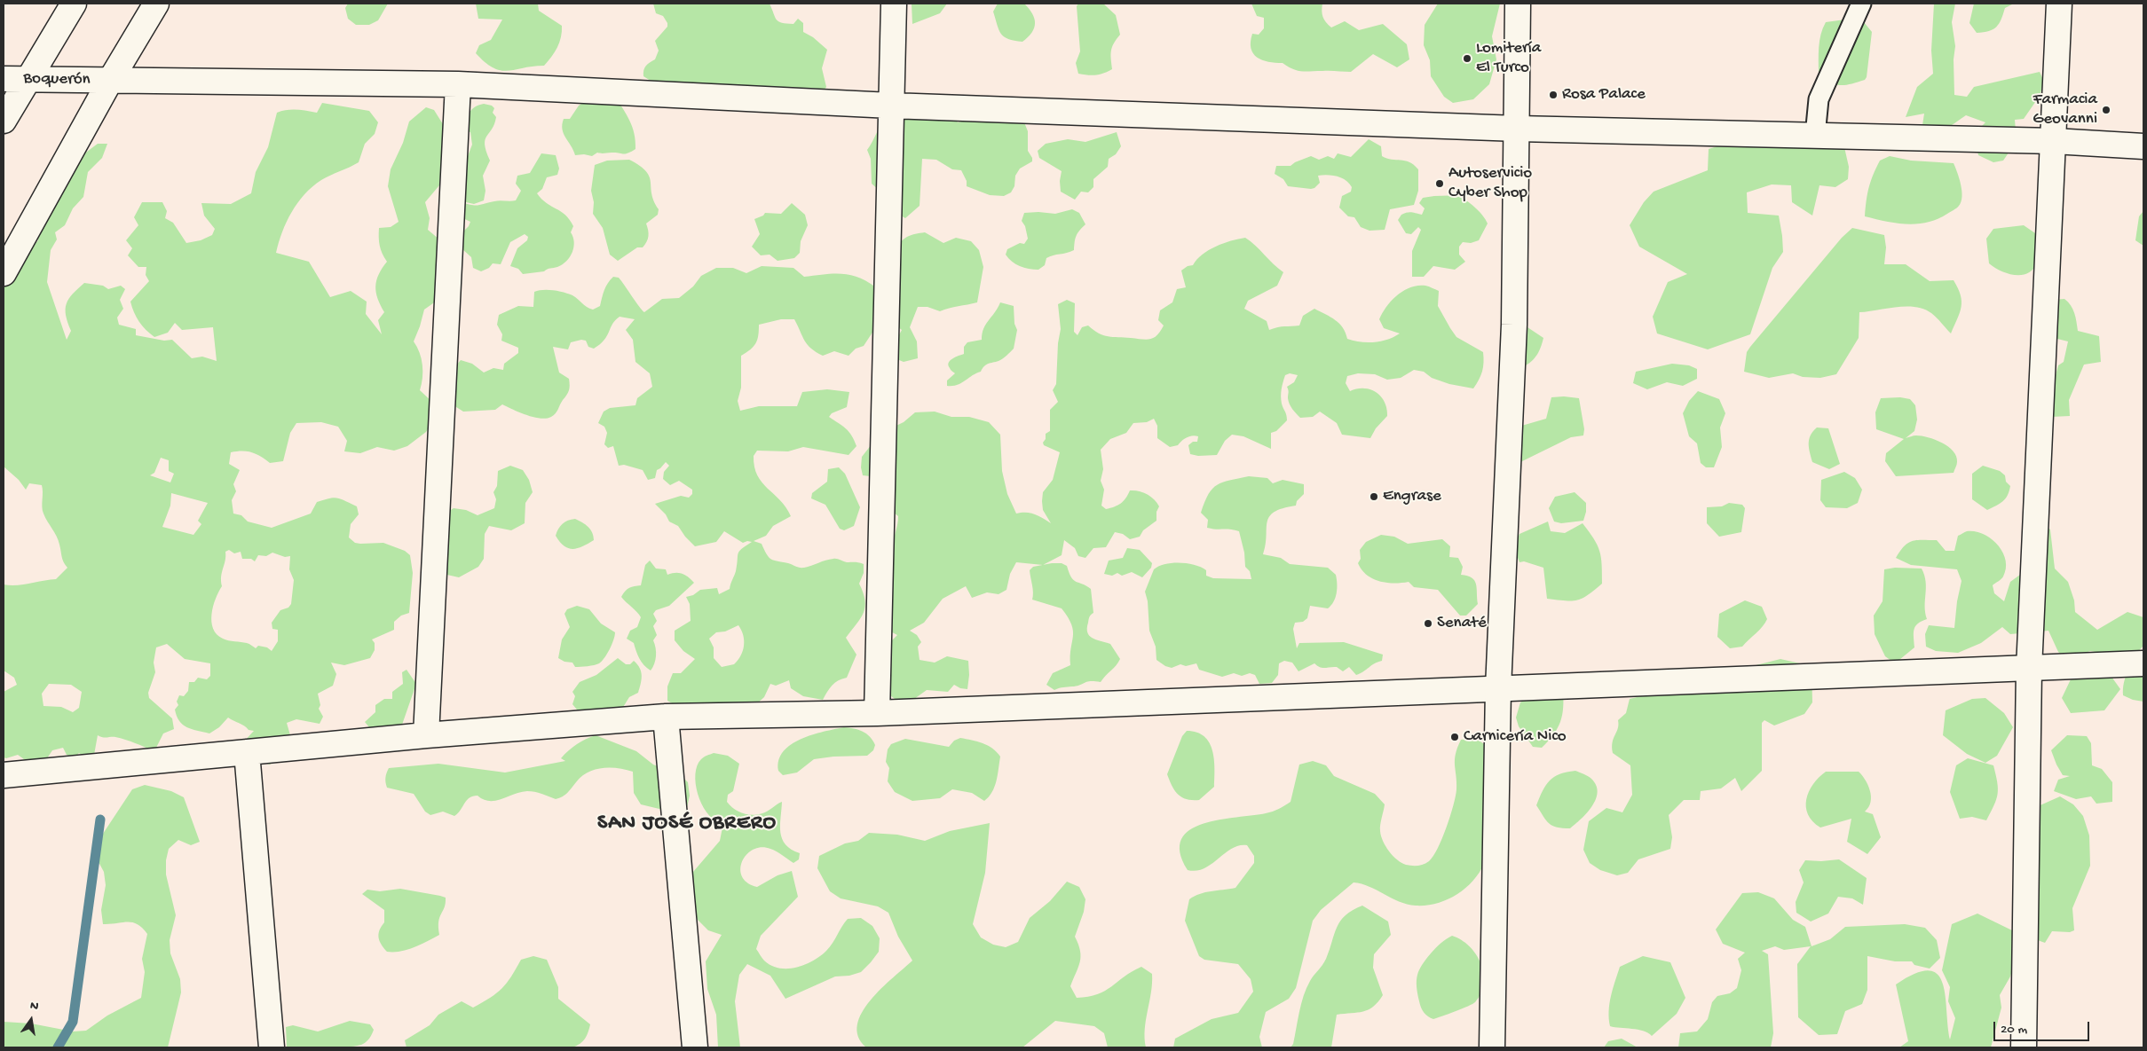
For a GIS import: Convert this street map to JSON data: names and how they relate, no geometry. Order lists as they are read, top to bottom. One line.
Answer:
{"streets":{"street":["Boquerón"]},"districts":["SAN JOSÉ OBRERO"],"places":["Lomitería El Turco","Rosa Palace","Farmacia Geovanni","Autoservicio Cyber Shop","Engrase","Senaté","Carnicería Nico"],"scale_bar":"20 m","north":"top"}
